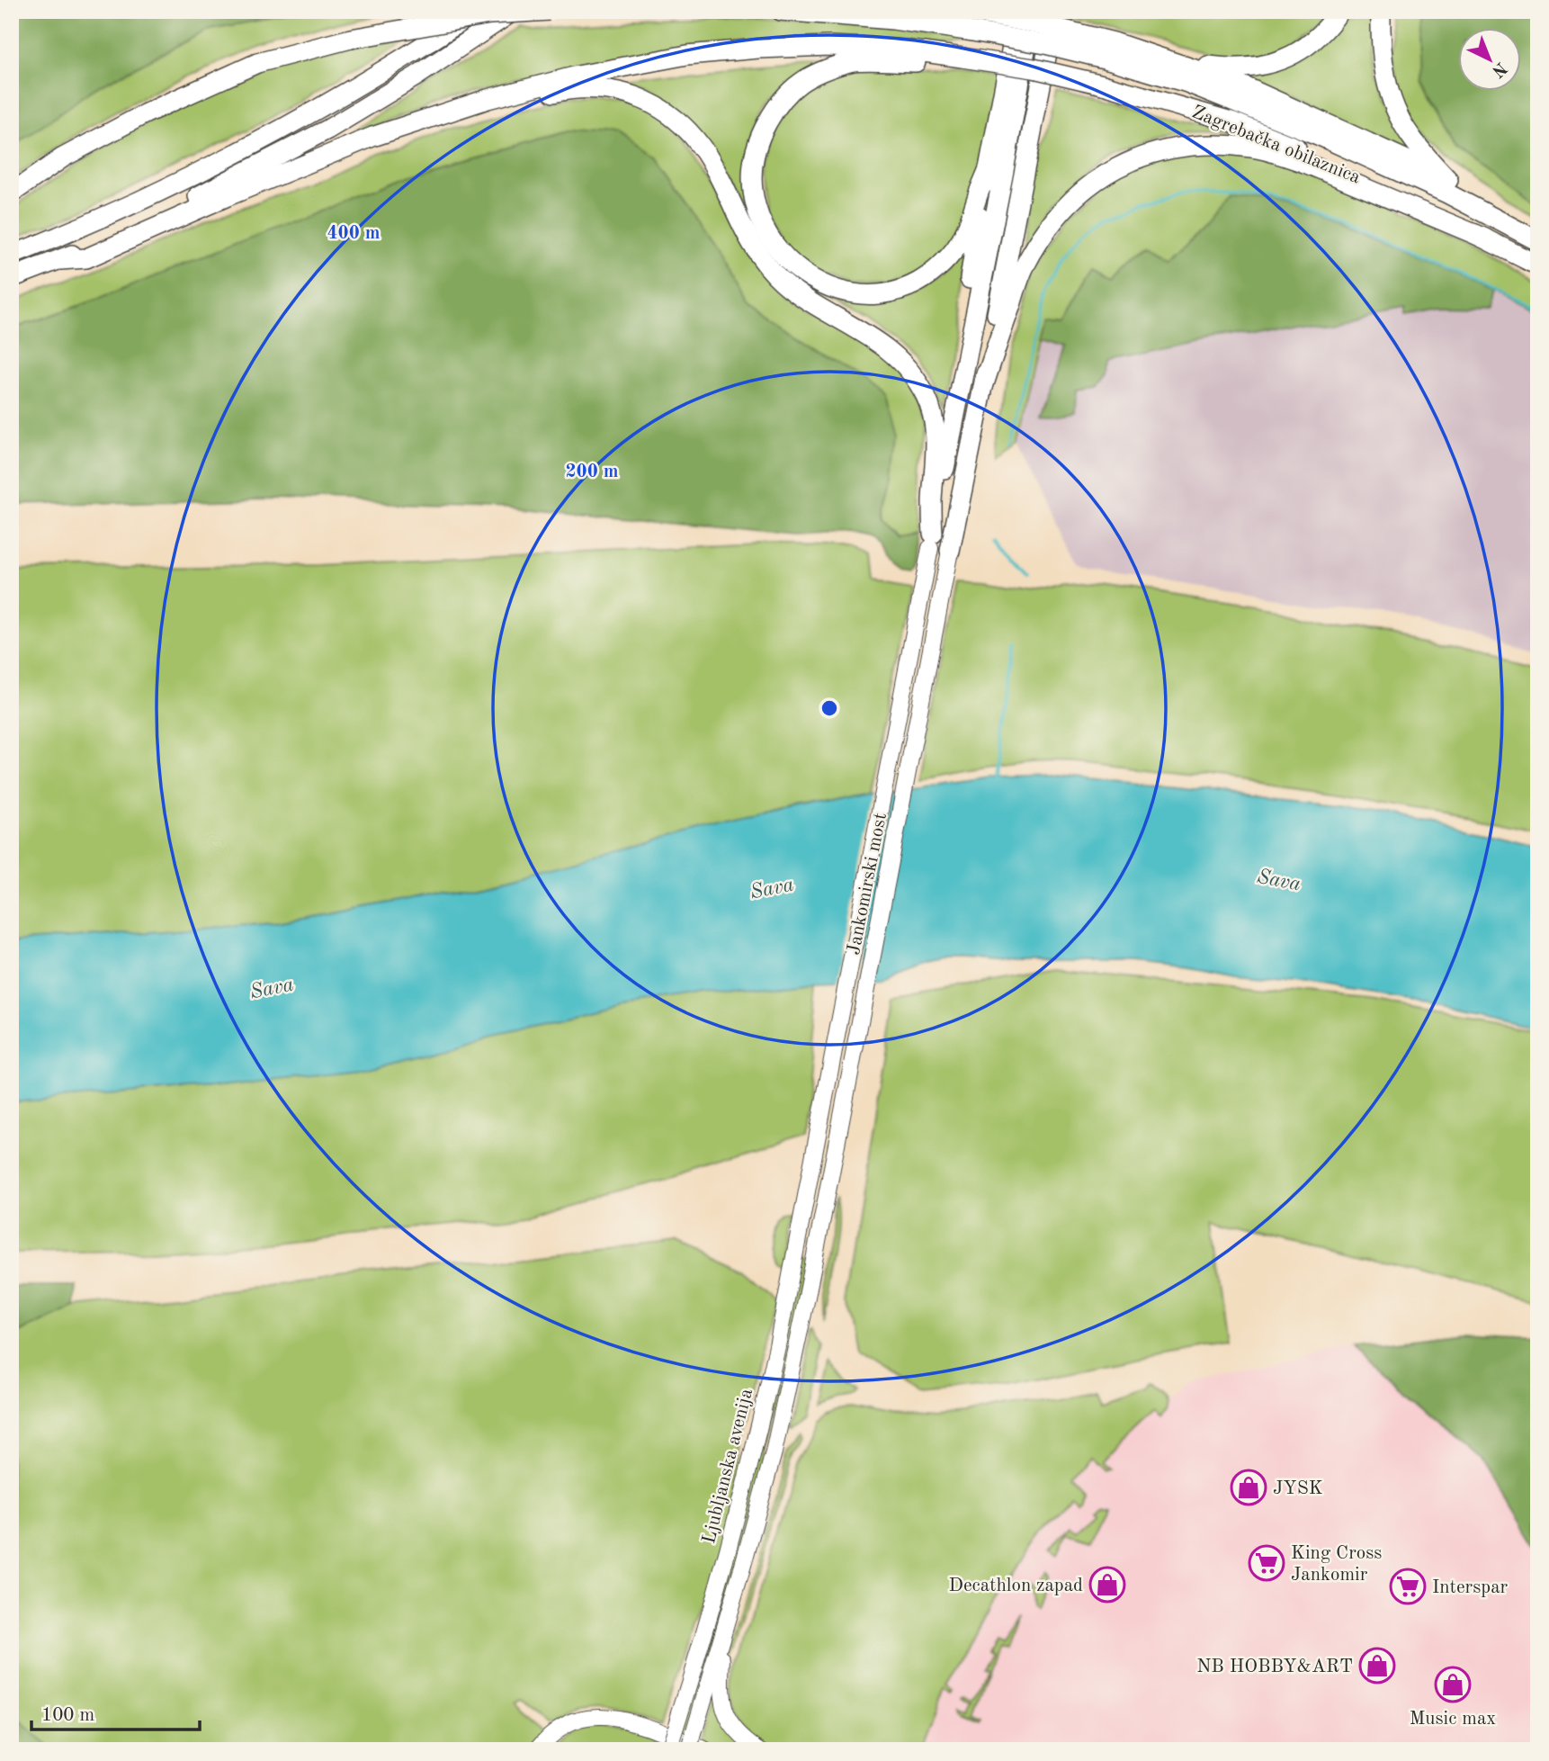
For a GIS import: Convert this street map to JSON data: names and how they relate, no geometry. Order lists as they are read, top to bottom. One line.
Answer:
{"streets":{"highway":["Zagrebačka obilaznica"],"main road":["Jankomirski most","Ljubljanska avenija"]},"crossings":[["Jankomirski most","Ljubljanska avenija"]],"water":["Sava"],"places":{"shop":["JYSK","Decathlon zapad","NB HOBBY&ART","Music max"],"supermarket":["King Cross Jankomir","Interspar"]},"scale_bar":"100 m","north":"bottom right","rings":["400 m","200 m"]}
